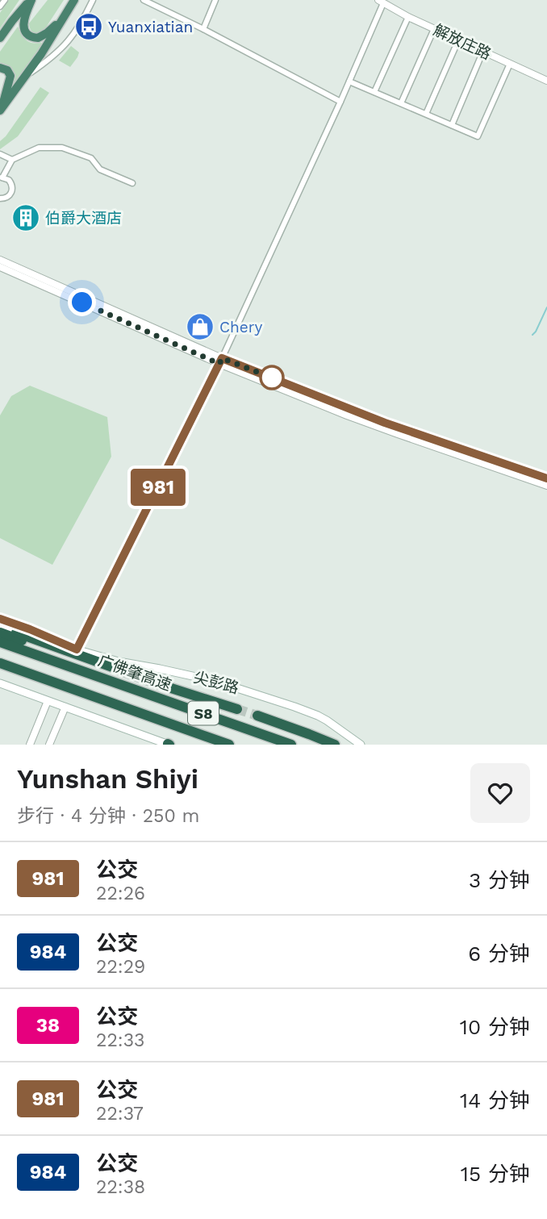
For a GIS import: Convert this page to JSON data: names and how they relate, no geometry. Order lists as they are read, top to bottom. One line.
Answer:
{"streets":{"highway":["广佛肇高速","S8"],"main road":["尖彭路"],"street":["解放庄路"]},"places":{"bus stop":["Yuanxiatian"],"building":["伯爵大酒店"],"shop":["Chery"]},"lines":["bus line 981"],"page":{"on_map":"981","heading":["Yunshan Shiyi","步行 · 4 分钟 · 250 m"],"list":[{"mark":"981","name":"公交","note":"22:26","value":"3 分钟"},{"mark":"984","name":"公交","note":"22:29","value":"6 分钟"},{"mark":"38","name":"公交","note":"22:33","value":"10 分钟"},{"mark":"981","name":"公交","note":"22:37","value":"14 分钟"},{"mark":"984","name":"公交","note":"22:38","value":"15 分钟"}]}}
